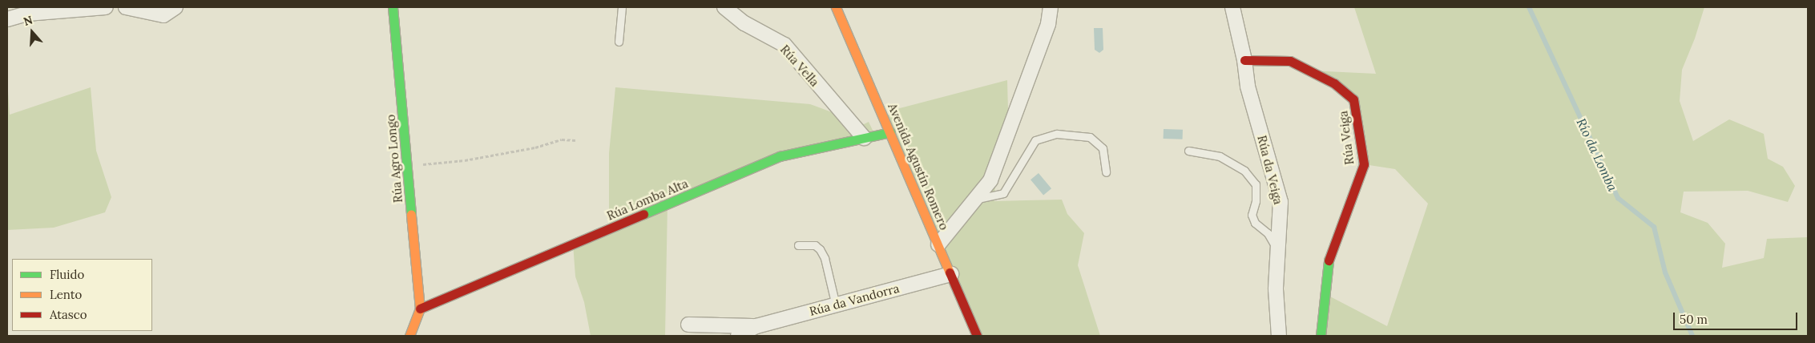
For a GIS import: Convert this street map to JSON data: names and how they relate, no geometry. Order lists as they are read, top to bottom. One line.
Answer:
{"streets":{"street":["Rúa Vella","Rúa Veiga","Rúa Agro Longo","Avenida Agustín Romero","Rúa da Veiga","Rúa Lomba Alta","Rúa da Vandorra"]},"crossings":[["Rúa Vella","Rúa Lomba Alta"],["Rúa Veiga","Rúa da Veiga"],["Rúa Agro Longo","Rúa Lomba Alta"],["Avenida Agustín Romero","Rúa Lomba Alta"],["Avenida Agustín Romero","Rúa da Vandorra"]],"water":["Río da Lomba"],"legend":["Fluido","Lento","Atasco"],"scale_bar":"50 m","north":"top"}
